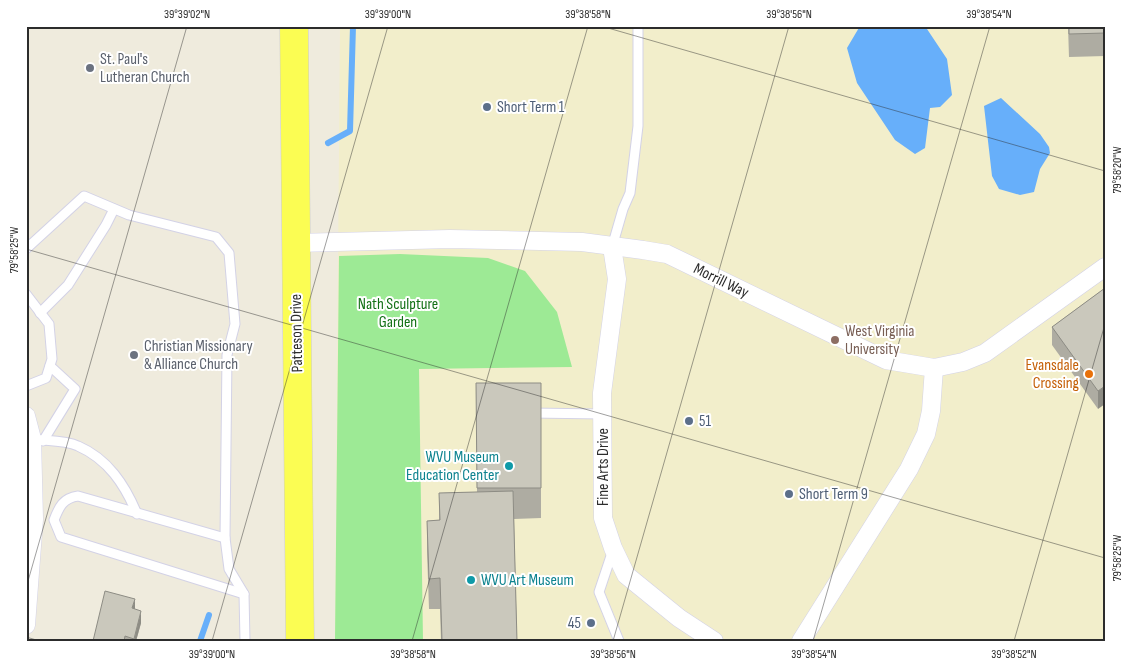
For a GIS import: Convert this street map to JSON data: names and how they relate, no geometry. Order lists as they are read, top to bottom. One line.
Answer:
{"streets":{"main road":["Patteson Drive"],"street":["Morrill Way","Fine Arts Drive"]},"crossings":[["Morrill Way","Patteson Drive"],["Morrill Way","Fine Arts Drive"]],"parks":["Nath Sculpture Garden"],"places":["St. Paul's Lutheran Church","Short Term 1","West Virginia University","Christian Missionary & Alliance Church","Evansdale Crossing","51","WVU Museum Education Center","Short Term 9","WVU Art Museum","45"],"coordinates":["39°39'02\"N","39°39'00\"N","39°38'58\"N","39°38'56\"N","39°38'54\"N","79°58'20\"W","79°58'25\"W","39°38'52\"N"]}
